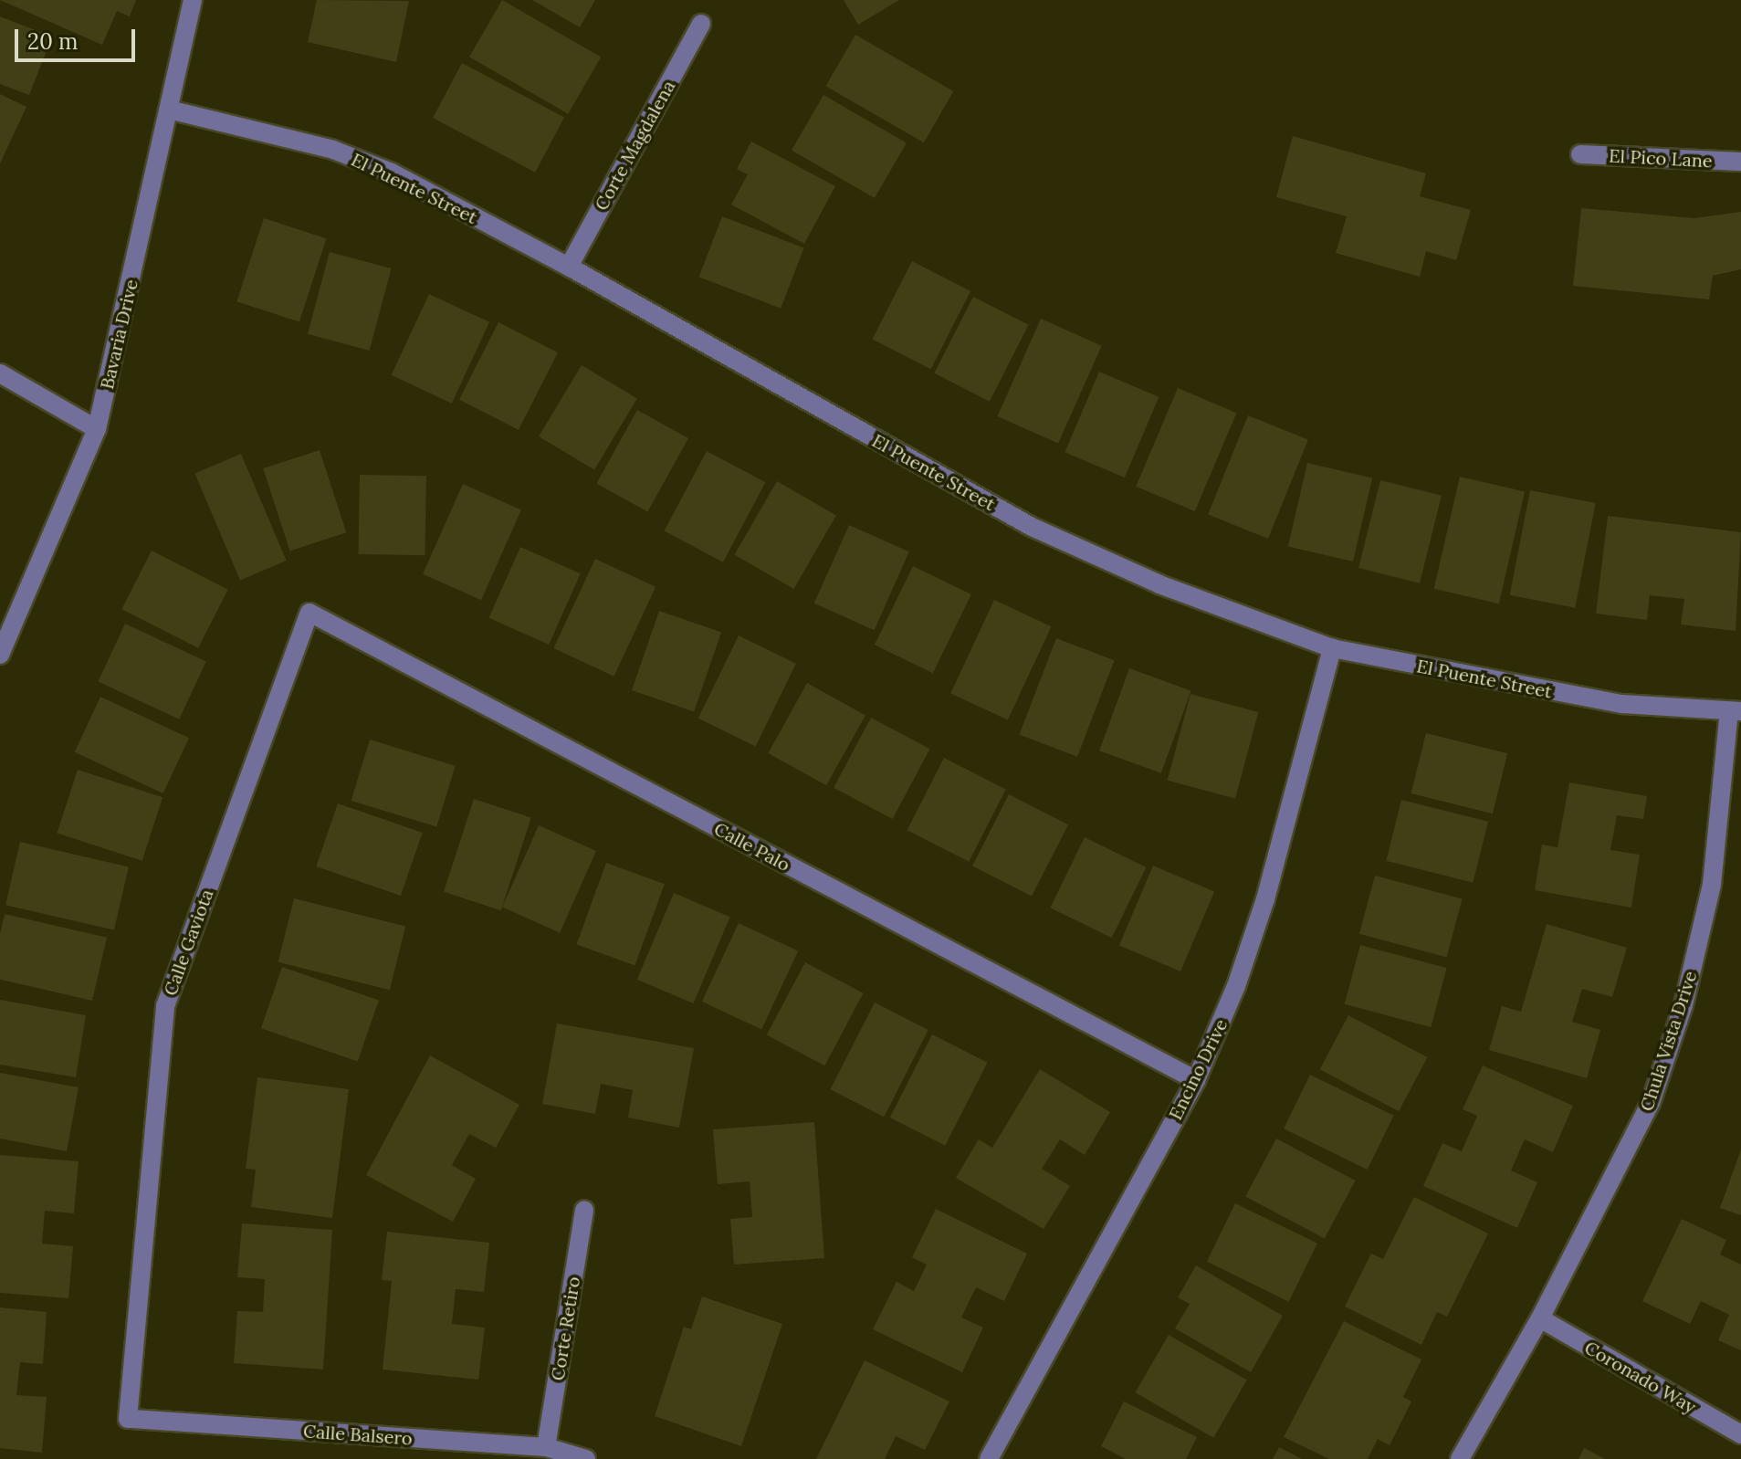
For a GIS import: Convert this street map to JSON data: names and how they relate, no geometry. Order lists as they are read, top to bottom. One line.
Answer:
{"streets":{"street":["Corte Magdalena","El Pico Lane","El Puente Street","Bavaria Drive","Calle Palo","Calle Gaviota","Chula Vista Drive","Encino Drive","Corte Retiro","Coronado Way","Calle Balsero"]},"crossings":[["Corte Magdalena","El Puente Street"],["El Puente Street","Bavaria Drive"],["El Puente Street","Chula Vista Drive"],["El Puente Street","Encino Drive"],["Calle Palo","Calle Gaviota"],["Calle Palo","Encino Drive"],["Calle Gaviota","Calle Balsero"],["Chula Vista Drive","Coronado Way"],["Corte Retiro","Calle Balsero"]],"scale_bar":"20 m"}
